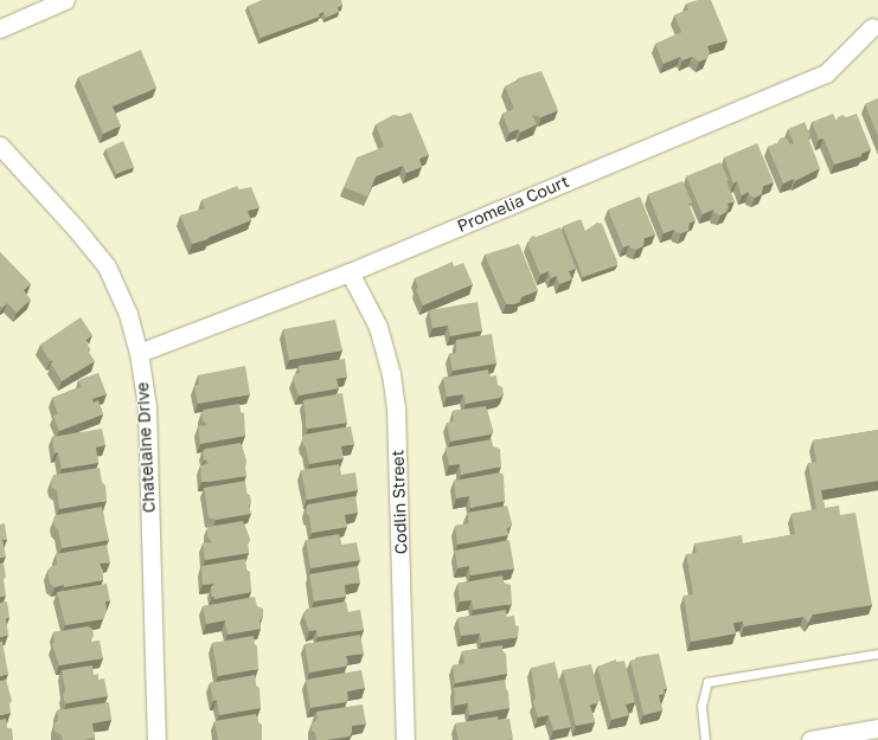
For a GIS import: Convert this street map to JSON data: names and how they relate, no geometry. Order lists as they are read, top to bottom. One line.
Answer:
{"streets":{"street":["Promelia Court","Chatelaine Drive","Codlin Street"]},"crossings":[["Promelia Court","Chatelaine Drive"],["Promelia Court","Codlin Street"]]}
